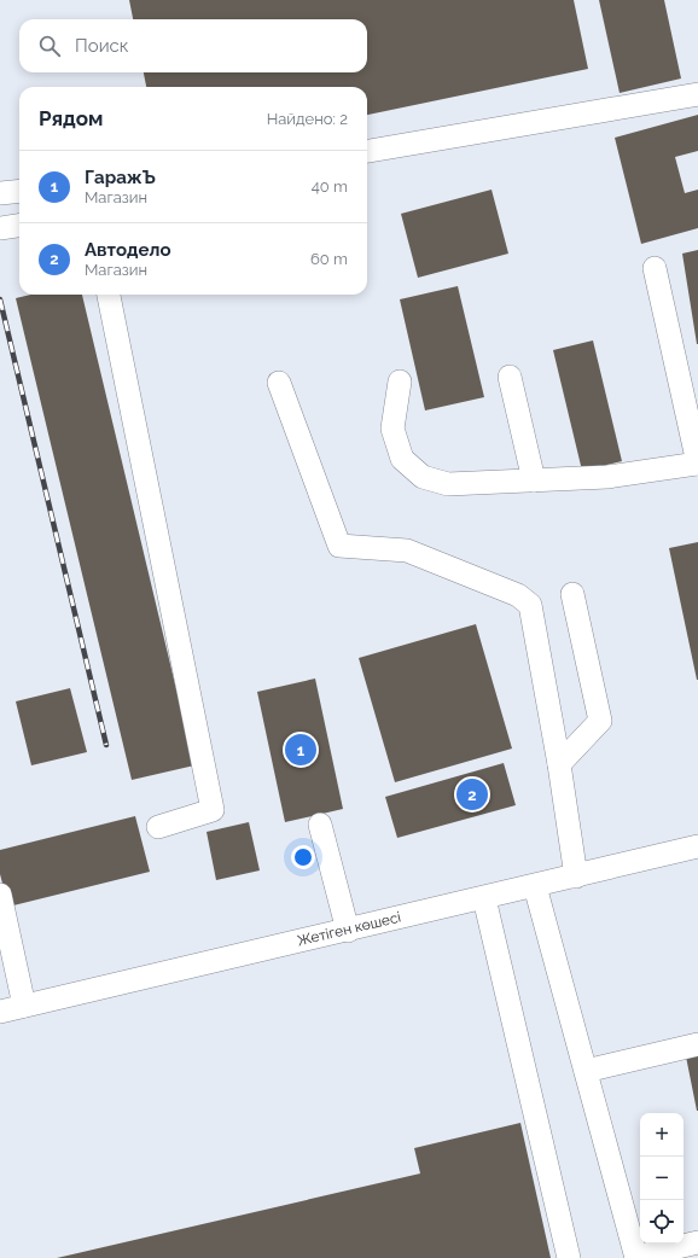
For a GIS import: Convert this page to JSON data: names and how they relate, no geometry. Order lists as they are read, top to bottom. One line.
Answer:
{"streets":{"street":["Жетіген көшесі"]},"page":{"search":"Поиск","heading":["Рядом","Найдено: 2"],"list":[{"mark":"1","name":"ГаражЪ","note":"Магазин","value":"40 m"},{"mark":"2","name":"Автодело","note":"Магазин","value":"60 m"}],"pins":["1","2"],"map_buttons":["+","−"]}}
